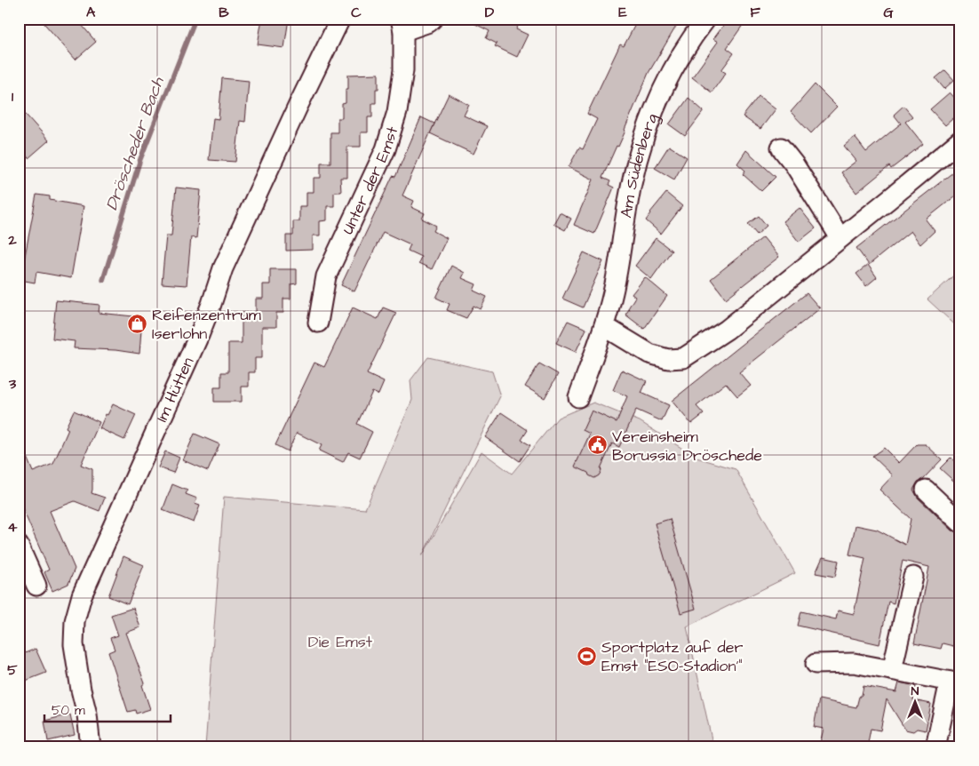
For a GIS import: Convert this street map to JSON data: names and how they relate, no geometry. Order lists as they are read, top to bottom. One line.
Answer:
{"streets":{"street":["Am Südenberg","Unter der Emst","Im Hütten"]},"water":["Dröscheder Bach"],"parks":["Die Emst"],"places":{"shop":["Reifenzentrum Iserlohn"],"public building":["Vereinsheim Borussia Dröschede"],"sports":["Sportplatz auf der Emst \"ESO-Stadion'\""]},"scale_bar":"50 m","north":"top","grid":{"columns":["A","B","C","D","E","F","G"],"rows":["1","2","3","4","5"]}}
